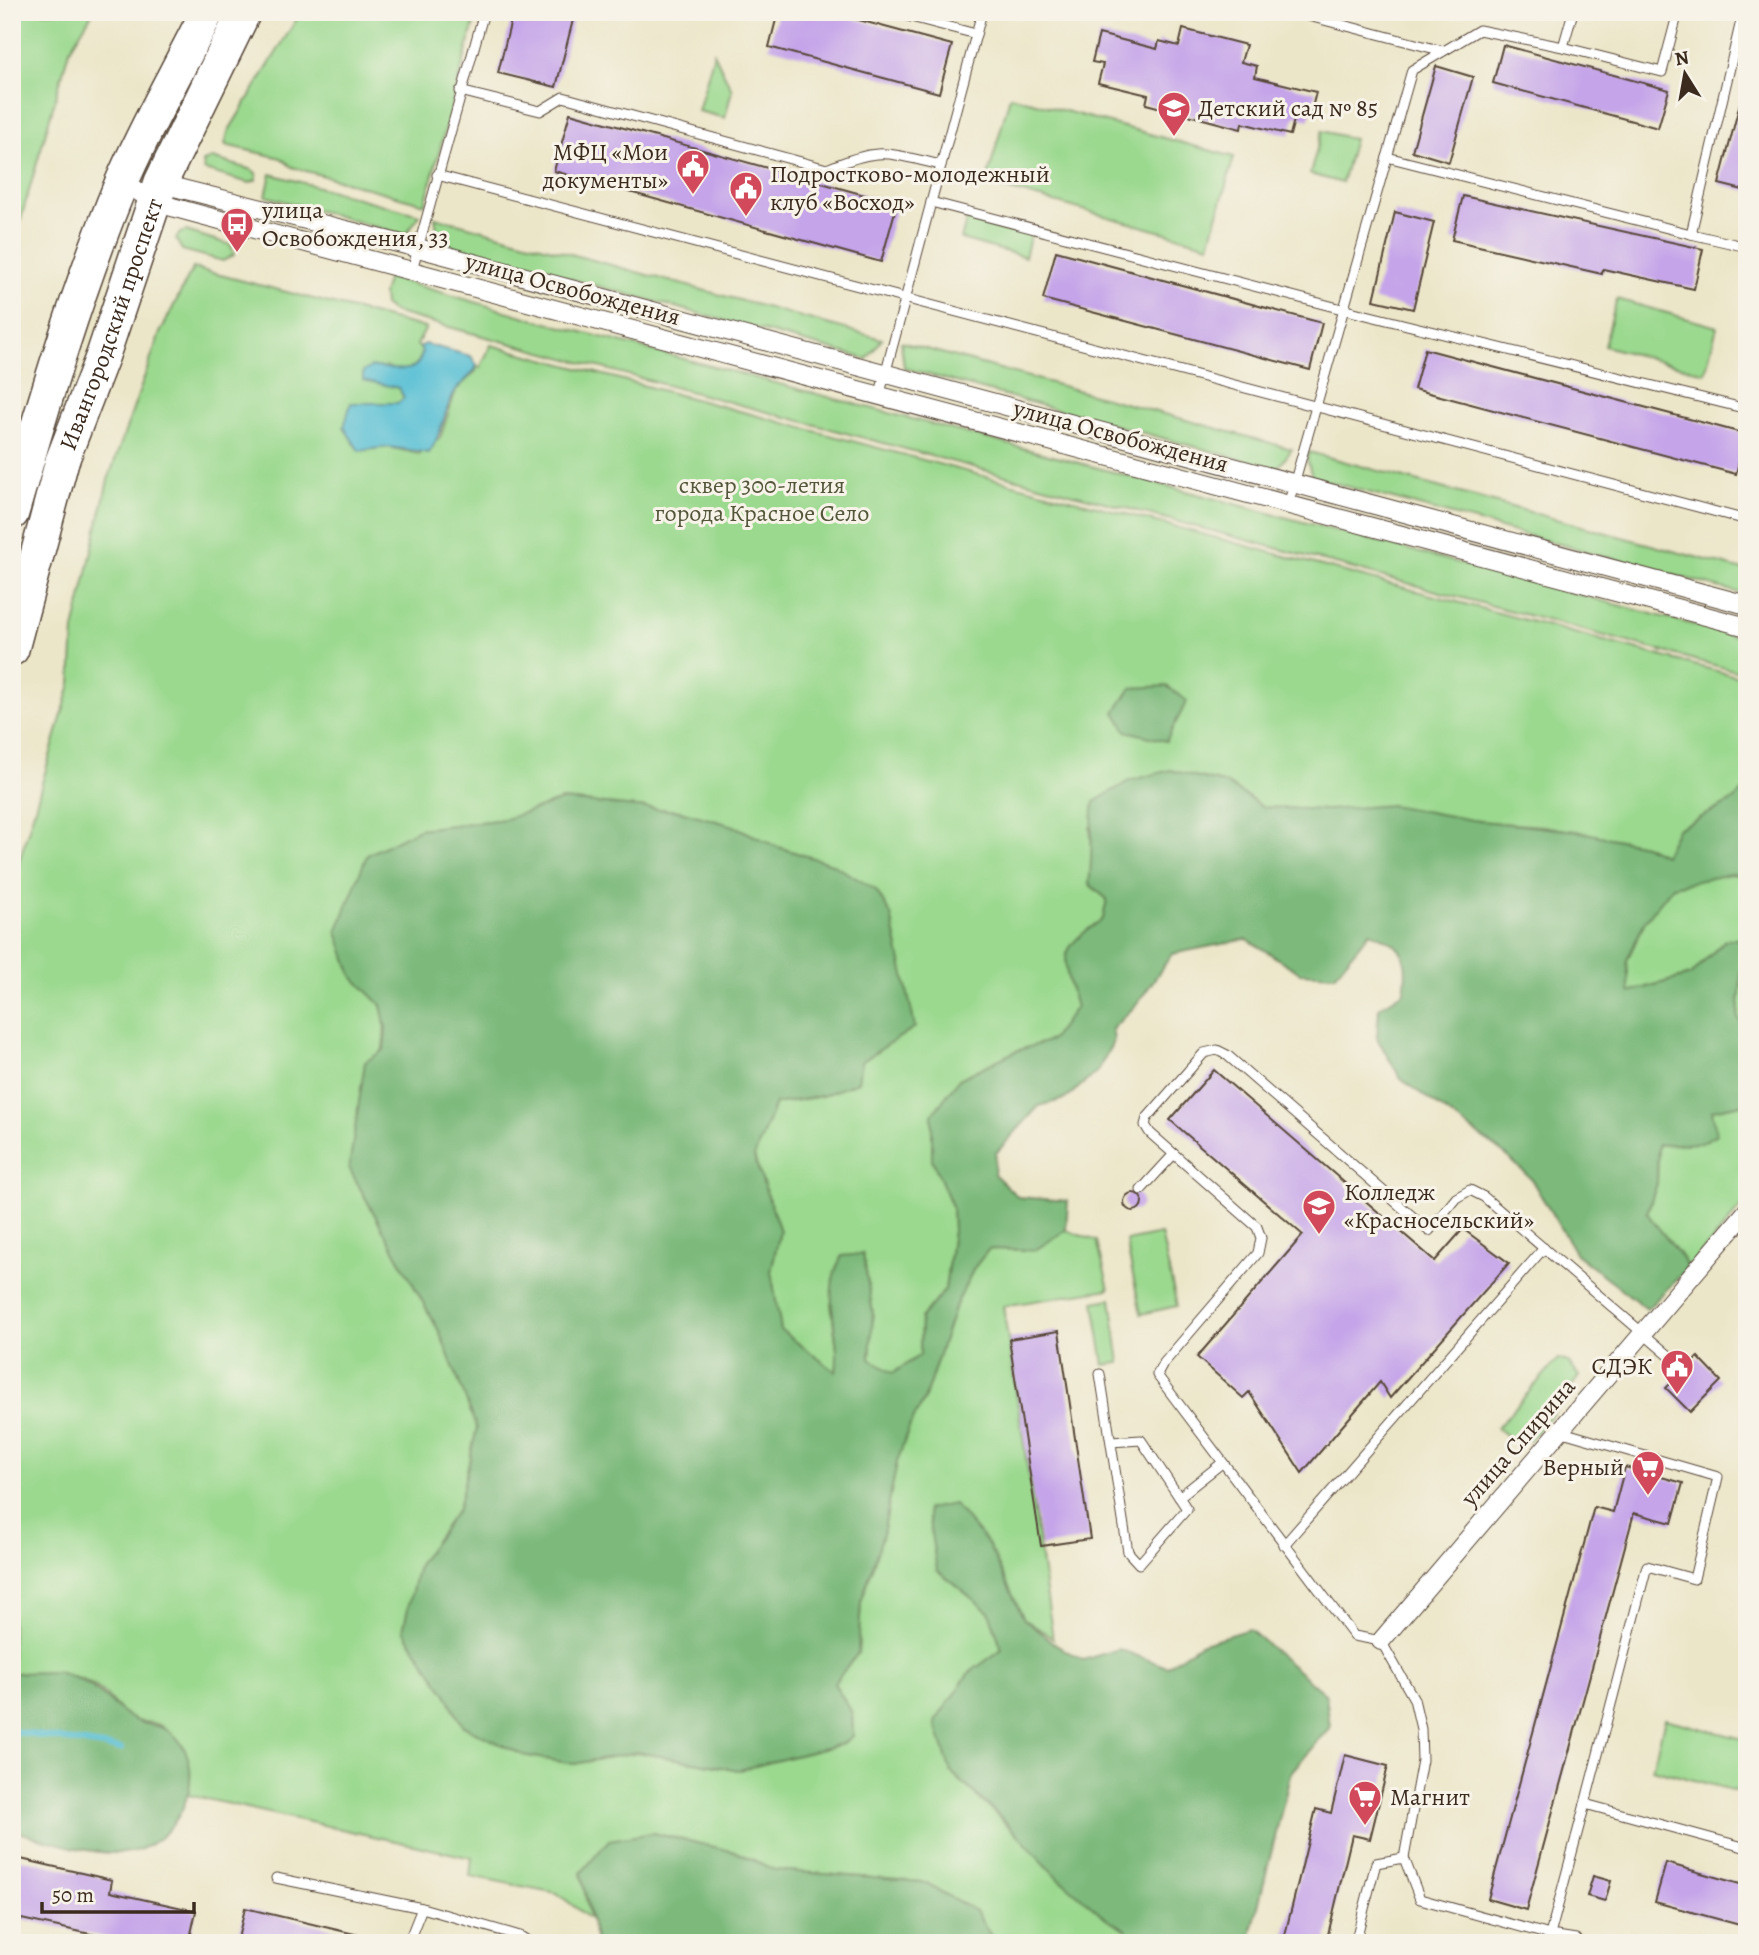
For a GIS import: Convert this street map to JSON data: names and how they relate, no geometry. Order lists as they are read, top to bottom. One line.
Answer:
{"streets":{"highway":["Ивангородский проспект"],"street":["улица Освобождения","улица Спирина"]},"crossings":[["улица Освобождения","Ивангородский проспект"]],"parks":["сквер 300-летия города Красное Село"],"places":{"school or university":["Детский сад № 85","Колледж «Красносельский»"],"public building":["МФЦ «Мои документы»","Подростково-молодежный клуб «Восход»","СДЭК"],"bus stop":["улица Освобождения, 33"],"supermarket":["Верный","Магнит"]},"scale_bar":"50 m","north":"top"}
